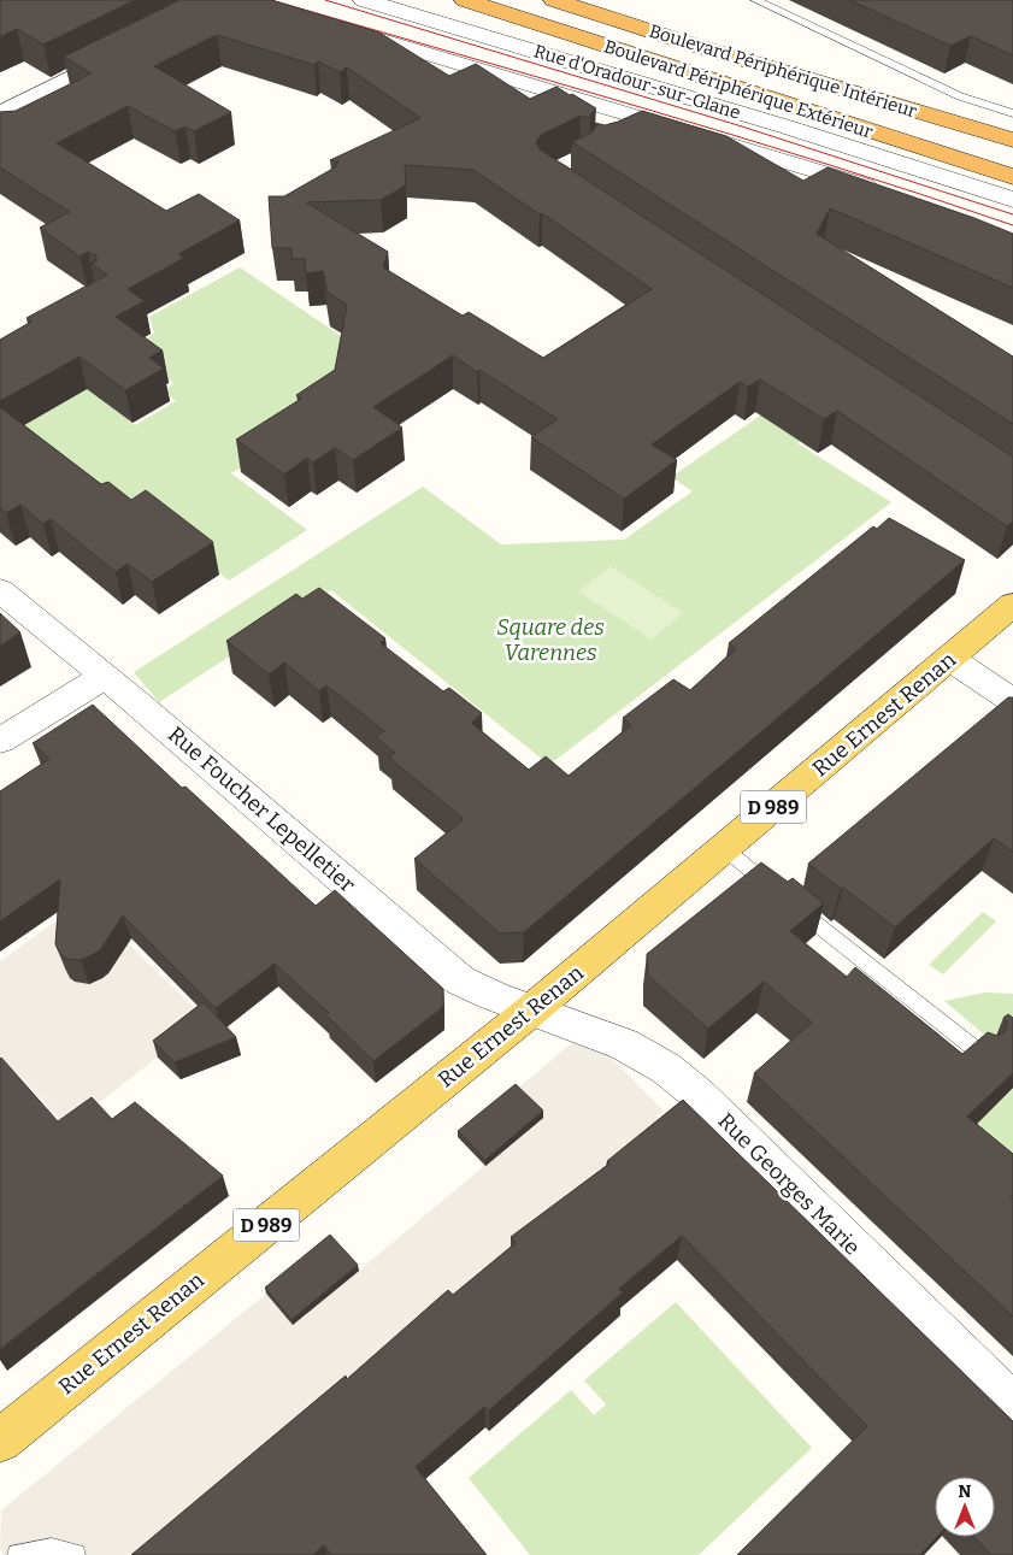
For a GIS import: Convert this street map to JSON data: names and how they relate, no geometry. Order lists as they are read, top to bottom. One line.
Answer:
{"streets":{"highway":["Boulevard Périphérique Intérieur","Boulevard Périphérique Extérieur"],"main road":["Rue Ernest Renan","D 989"],"street":["Rue d'Oradour-sur-Glane","Rue Foucher Lepelletier","Rue Georges Marie"]},"crossings":[["Rue Ernest Renan","Rue Foucher Lepelletier"],["Rue Ernest Renan","Rue Georges Marie"],["Rue Foucher Lepelletier","Rue Georges Marie"]],"parks":["Square des Varennes"],"north":"top"}
